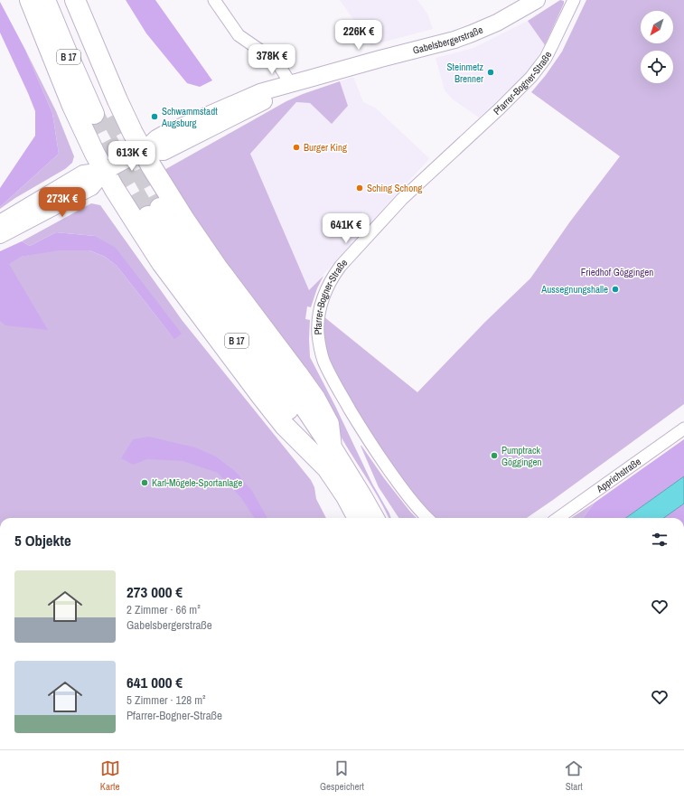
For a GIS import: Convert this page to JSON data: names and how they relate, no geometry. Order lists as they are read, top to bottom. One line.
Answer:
{"streets":{"highway":["B 17"],"street":["Gabelsbergerstraße","Pfarrer-Bogner-Straße","Apprichstraße"]},"parks":["Friedhof Göggingen"],"places":["Steinmetz Brenner","Schwammstadt Augsburg","Burger King","Sching Schong","Aussegnungshalle","Pumptrack Göggingen","Karl-Mögele-Sportanlage"],"north":"bottom left","page":{"price":["226K €","378K €","613K €","273K €","641K €"],"heading":"5 Objekte","list":[{"name":"273 000 €","note":"2 Zimmer · 66 m² · Gabelsbergerstraße"},{"name":"641 000 €","note":"5 Zimmer · 128 m² · Pfarrer-Bogner-Straße"}],"tabs":["Karte","Gespeichert","Start"]}}
